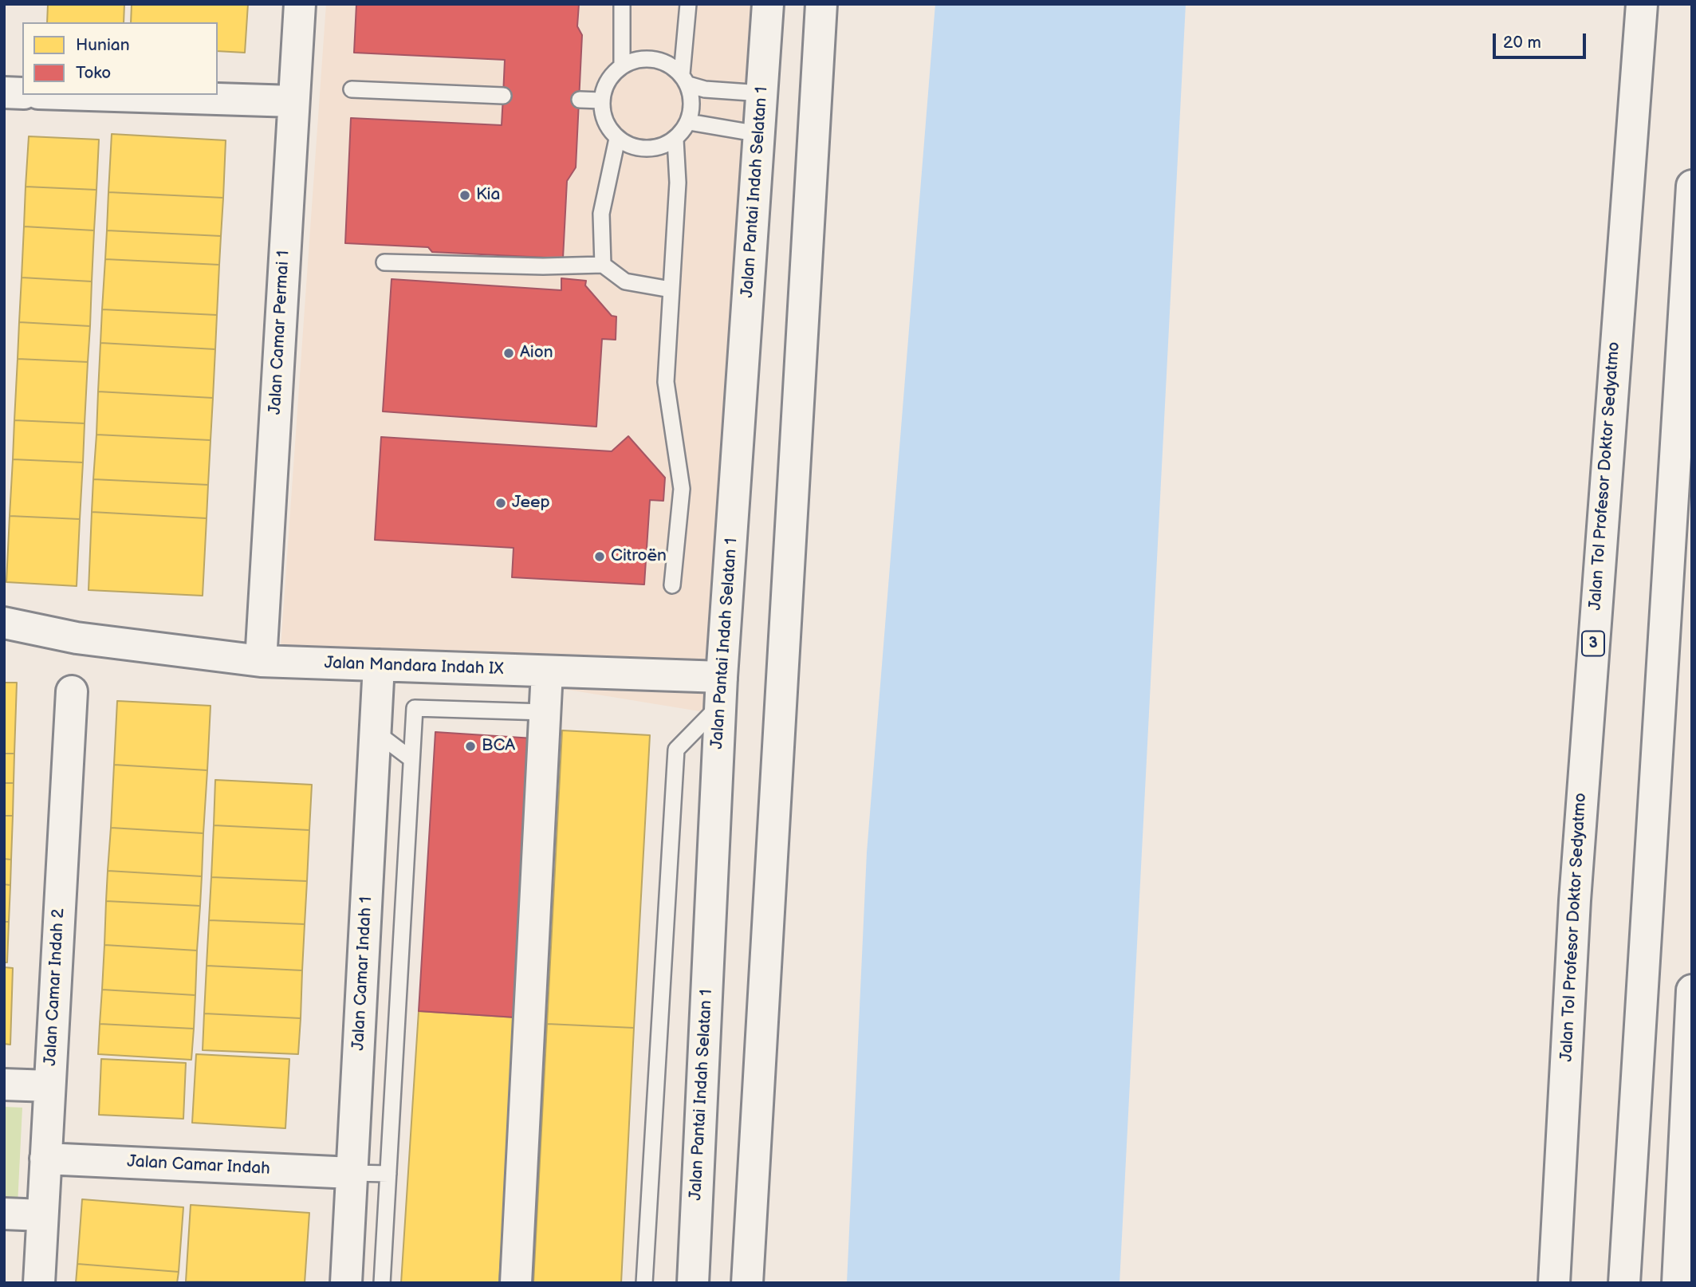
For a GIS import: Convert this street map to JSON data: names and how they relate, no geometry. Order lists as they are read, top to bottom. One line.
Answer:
{"streets":{"main road":["Jalan Pantai Indah Selatan 1","Jalan Camar Permai 1","Jalan Tol Profesor Doktor Sedyatmo","3","Jalan Mandara Indah IX","Jalan Camar Indah 1","Jalan Camar Indah 2","Jalan Camar Indah"]},"crossings":[["Jalan Pantai Indah Selatan 1","Jalan Mandara Indah IX"],["Jalan Camar Permai 1","Jalan Mandara Indah IX"],["Jalan Mandara Indah IX","Jalan Camar Indah 1"],["Jalan Camar Indah 1","Jalan Camar Indah"],["Jalan Camar Indah 2","Jalan Camar Indah"]],"places":["Kia","Aion","Jeep","Citroën","BCA"],"legend":["Hunian","Toko"],"scale_bar":"20 m"}
